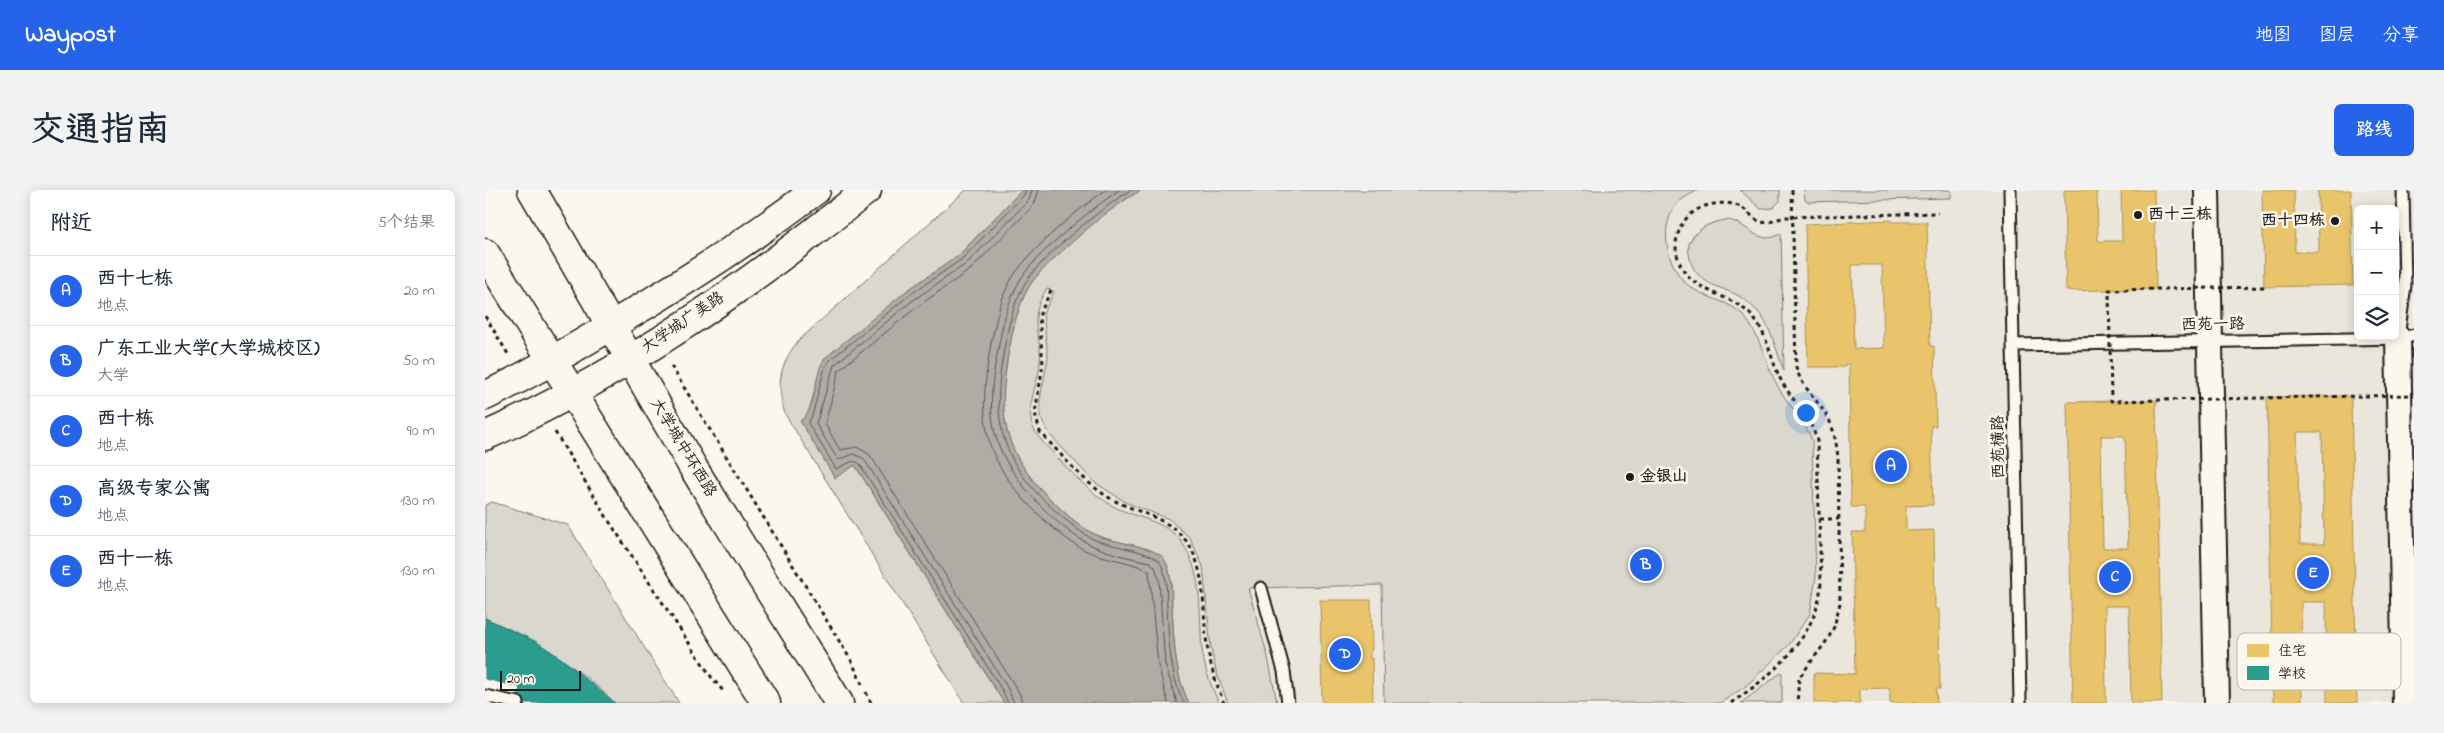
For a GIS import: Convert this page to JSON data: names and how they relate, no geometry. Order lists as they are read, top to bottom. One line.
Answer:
{"streets":{"main road":["大学城广美路","大学城中环西路"],"lane":["西苑一路","西苑横路"]},"crossings":[["大学城广美路","大学城中环西路"],["西苑一路","西苑横路"]],"places":["西十三栋","西十四栋","金银山"],"legend":["住宅","学校"],"scale_bar":"20 m","page":{"header":"Waypost","nav":["地图","图层","分享"],"title":"交通指南","buttons":"路线","heading":["附近","5个结果"],"map_buttons":["+","−"],"list":[{"mark":"A","name":"西十七栋","note":"地点","value":"20 m"},{"mark":"B","name":"广东工业大学(大学城校区)","note":"大学","value":"50 m"},{"mark":"C","name":"西十栋","note":"地点","value":"90 m"},{"mark":"D","name":"高级专家公寓","note":"地点","value":"130 m"},{"mark":"E","name":"西十一栋","note":"地点","value":"130 m"}],"pins":["A","B","E","C","D"],"scale":"20 m"}}
